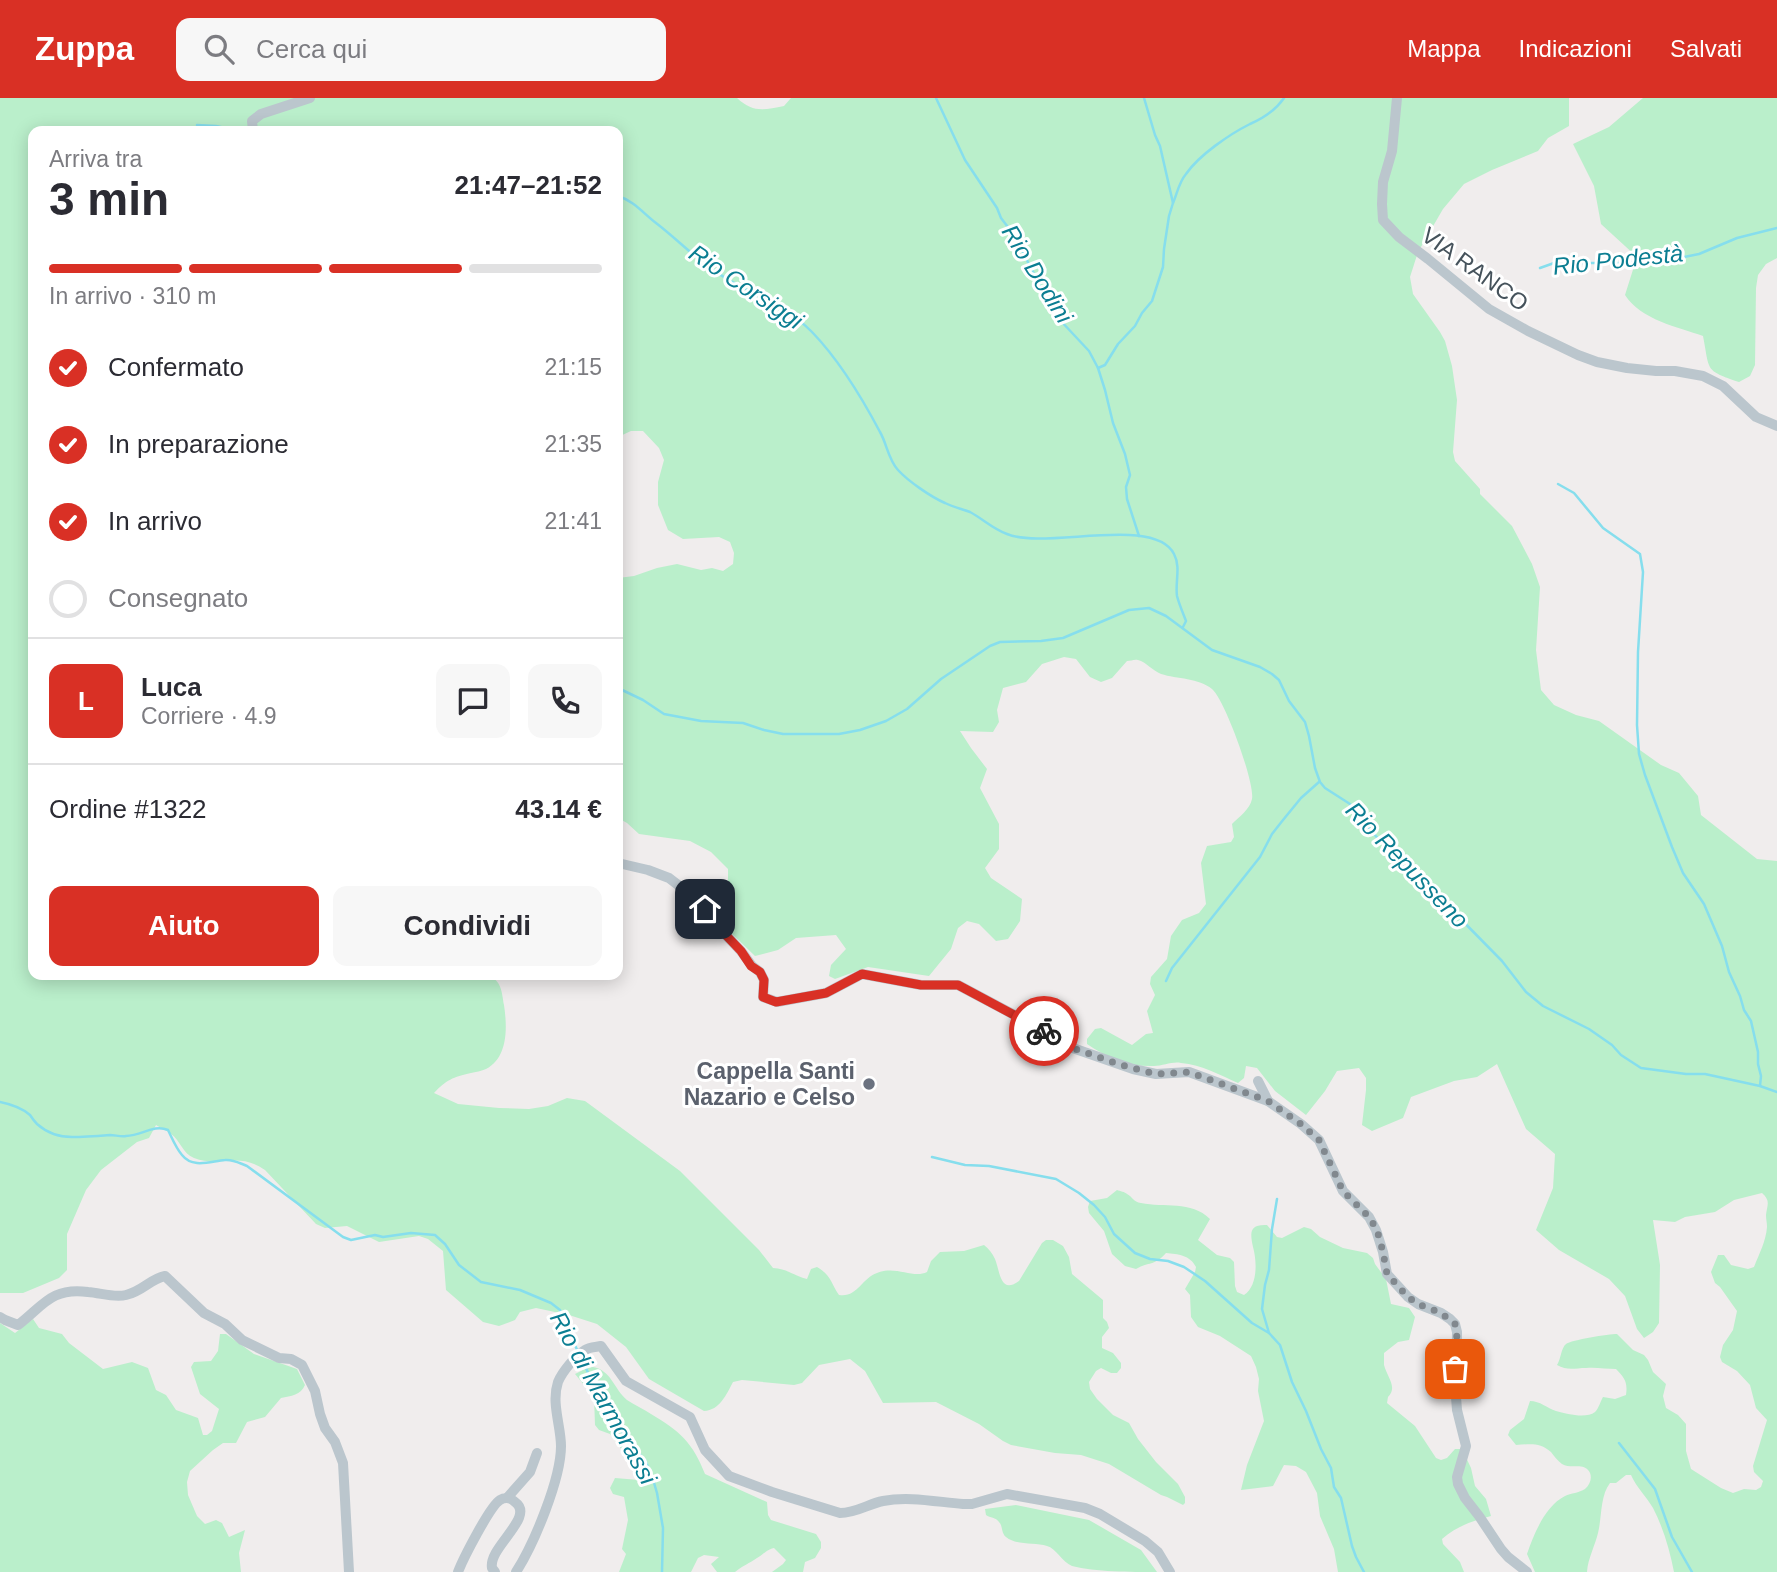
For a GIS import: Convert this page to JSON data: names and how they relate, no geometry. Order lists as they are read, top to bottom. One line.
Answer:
{"streets":{"street":["VIA RANCO"]},"water":["Rio Podestà","Rio Dodini","Rio Corsiggi","Rio Repusseno","Rio di Marmorassi"],"places":["Cappella Santi Nazario e Celso"],"page":{"header":"Zuppa","search":"Cerca qui","nav":["Mappa","Indicazioni","Salvati"],"heading":["3 min","Arriva tra","21:47–21:52"],"panel":["Luca","Corriere · 4.9","Ordine #1322","43.14 €"],"bar":"In arrivo · 310 m","list":[["Confermato","21:15"],["In preparazione","21:35"],["In arrivo","21:41"],"Consegnato"],"round":"L","buttons":["Aiuto","Condividi"]}}
